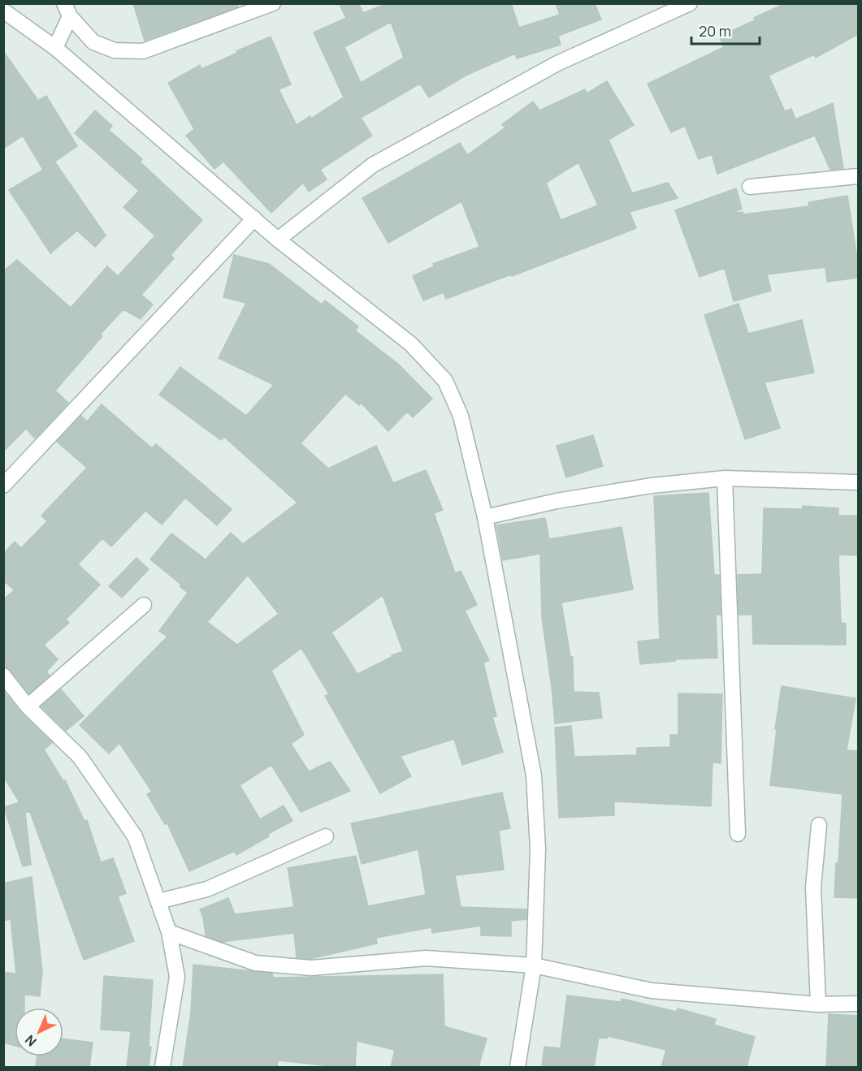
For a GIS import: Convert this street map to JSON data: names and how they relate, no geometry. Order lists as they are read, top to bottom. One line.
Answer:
{"scale_bar":"20 m","north":"bottom left"}
